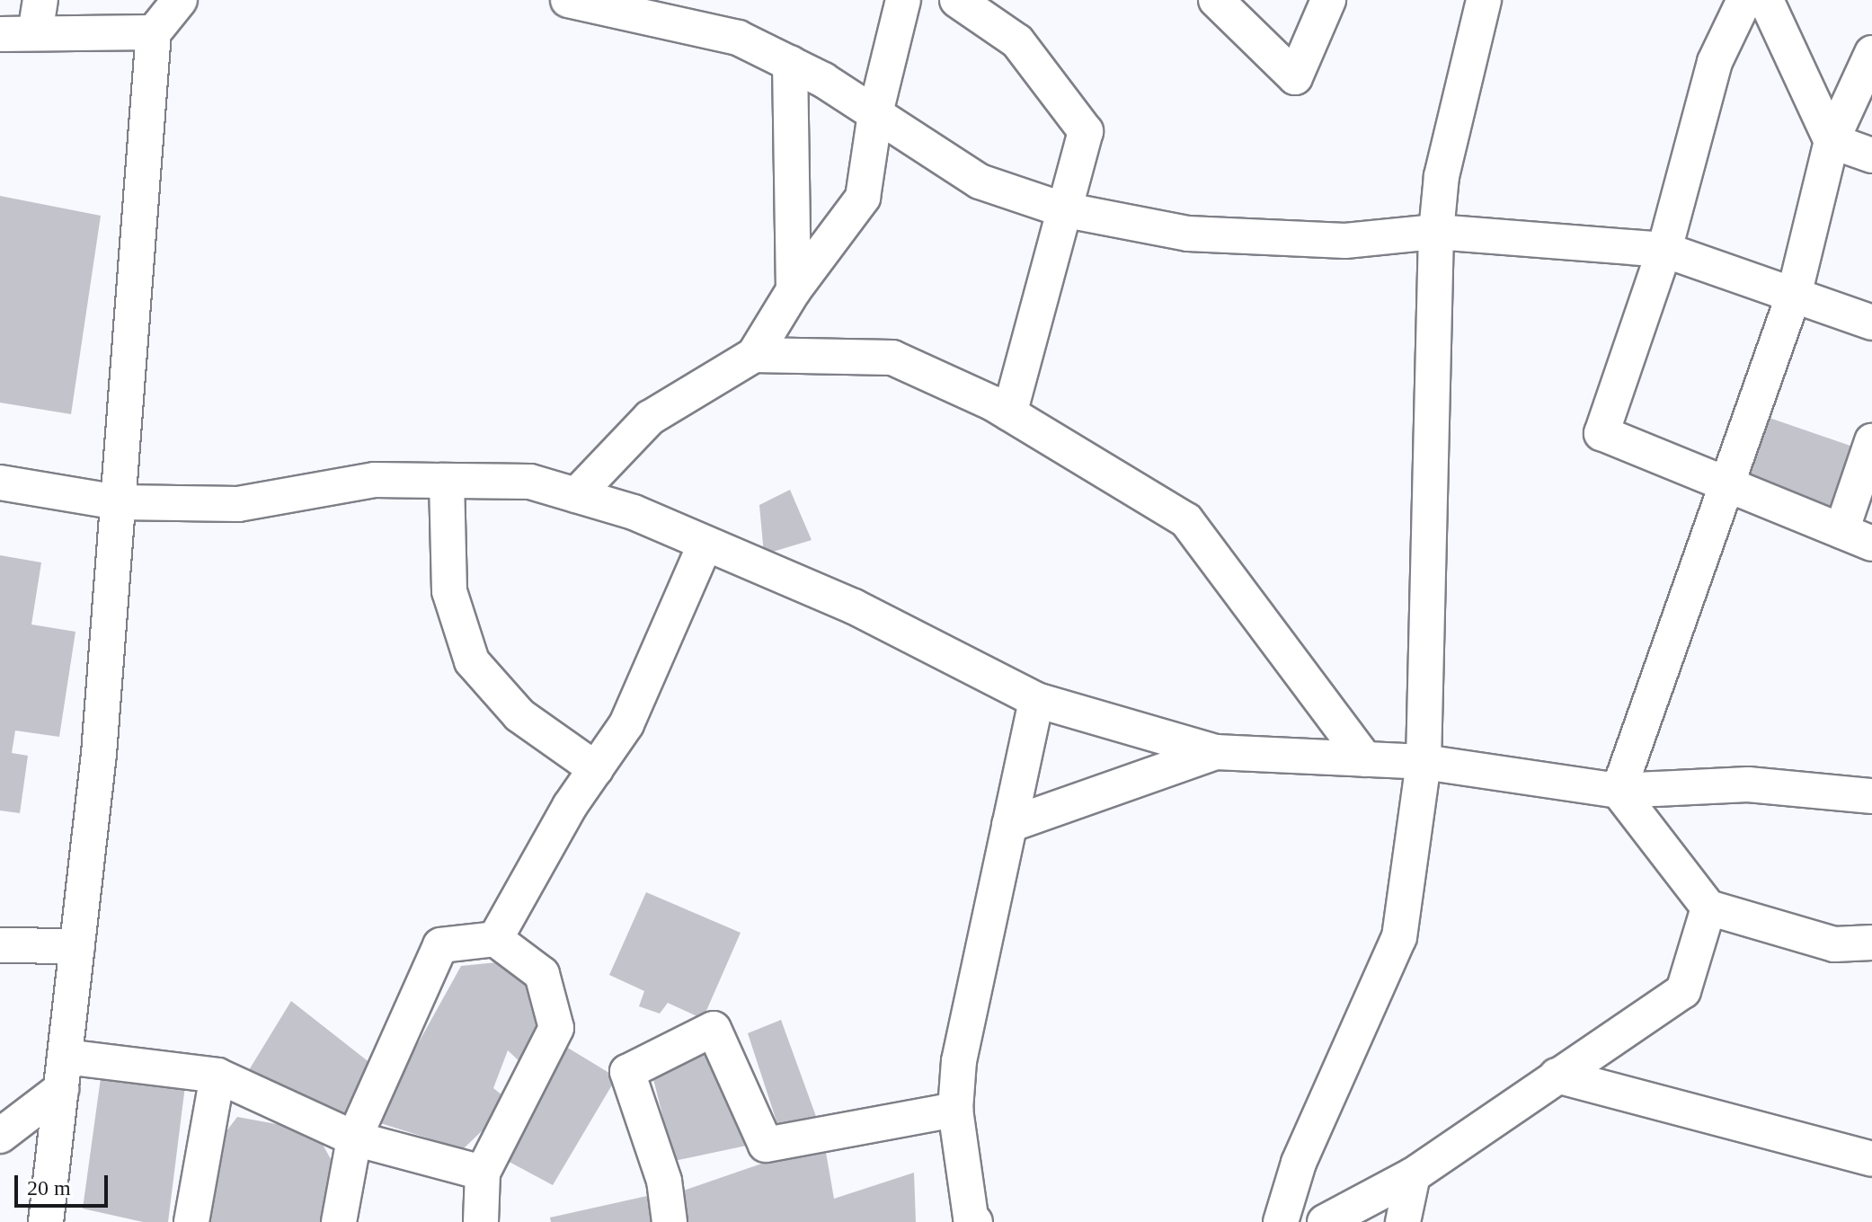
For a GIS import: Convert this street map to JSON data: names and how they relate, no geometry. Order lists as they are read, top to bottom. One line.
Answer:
{"scale_bar":"20 m"}
